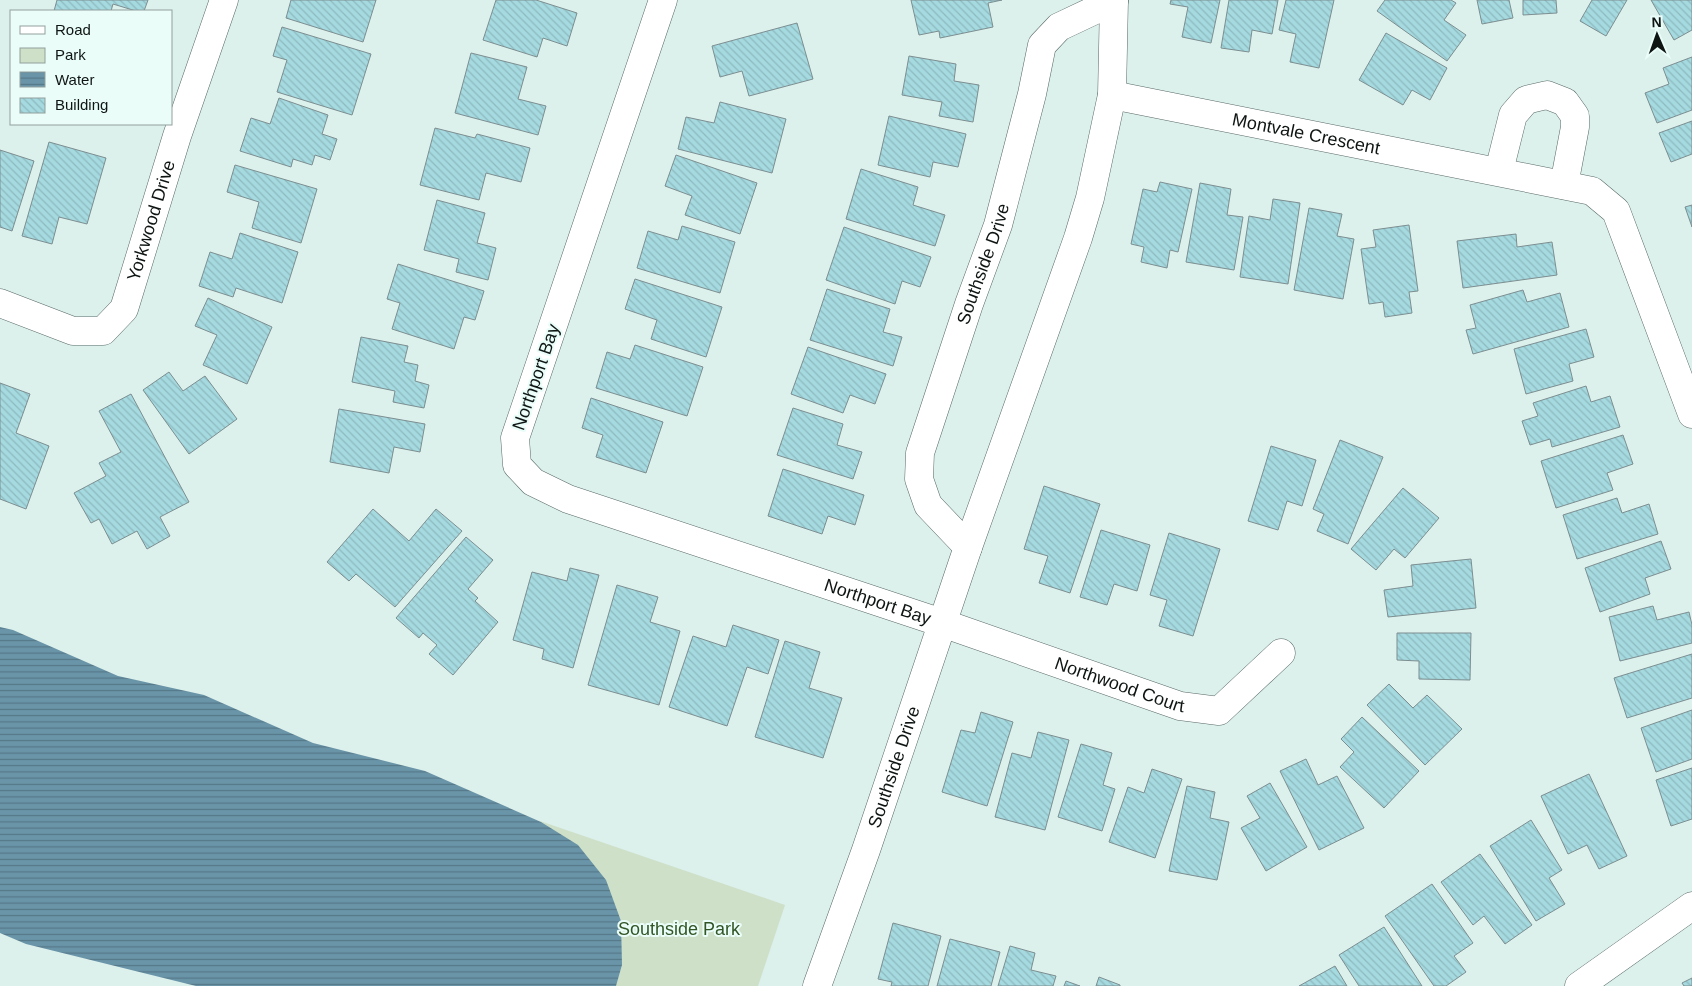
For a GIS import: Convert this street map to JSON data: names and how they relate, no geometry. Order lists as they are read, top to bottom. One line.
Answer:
{"streets":{"street":["Montvale Crescent","Yorkwood Drive","Southside Drive","Northport Bay","Northwood Court"]},"crossings":[["Montvale Crescent","Southside Drive"],["Southside Drive","Northport Bay"],["Southside Drive","Northwood Court"],["Northport Bay","Northwood Court"]],"parks":["Southside Park"],"legend":["Road","Park","Water","Building"],"north":"top"}
